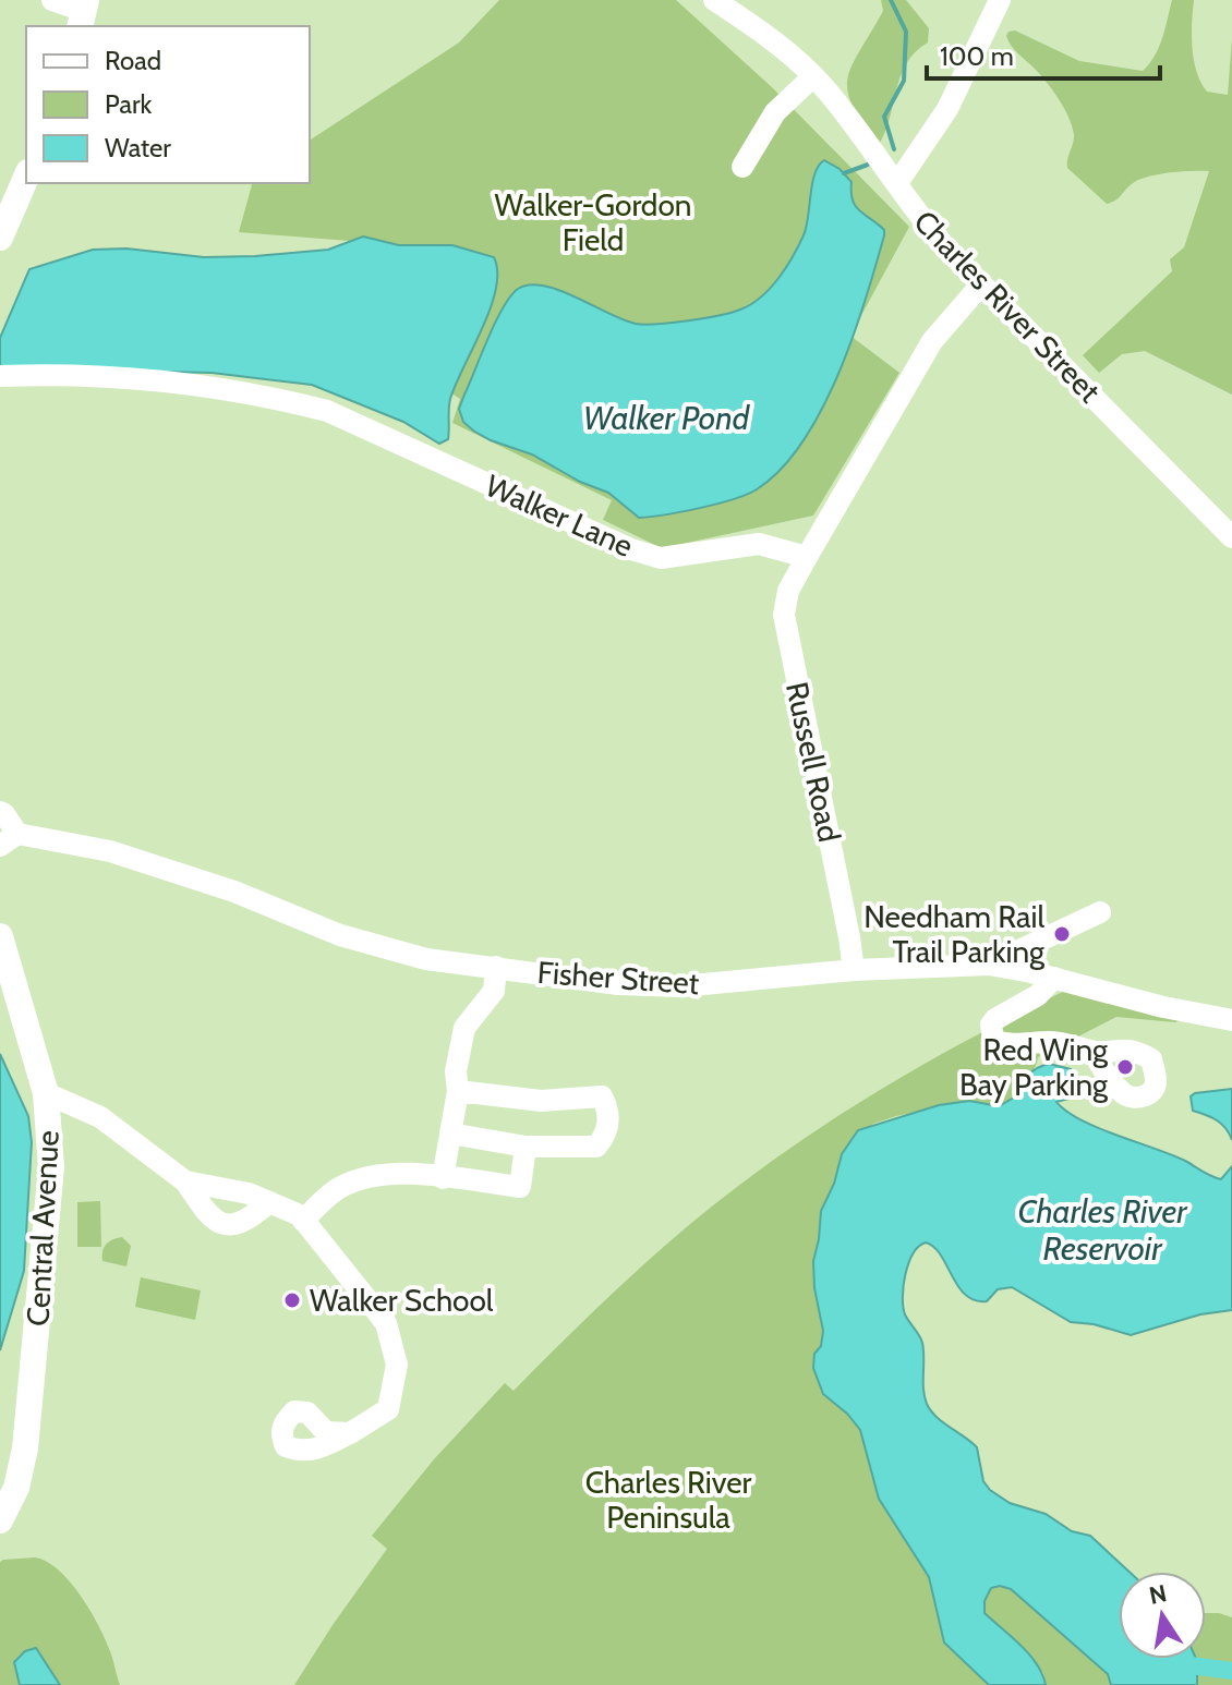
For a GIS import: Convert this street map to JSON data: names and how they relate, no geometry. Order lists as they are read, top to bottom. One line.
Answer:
{"streets":{"main road":["Central Avenue"],"street":["Charles River Street","Walker Lane","Russell Road","Fisher Street"]},"crossings":[["Walker Lane","Russell Road"],["Russell Road","Fisher Street"]],"water":["Walker Pond","Charles River Reservoir"],"parks":["Walker-Gordon Field","Charles River Peninsula"],"places":["Needham Rail Trail Parking","Red Wing Bay Parking","Walker School"],"legend":["Road","Park","Water"],"scale_bar":"100 m","north":"top"}
